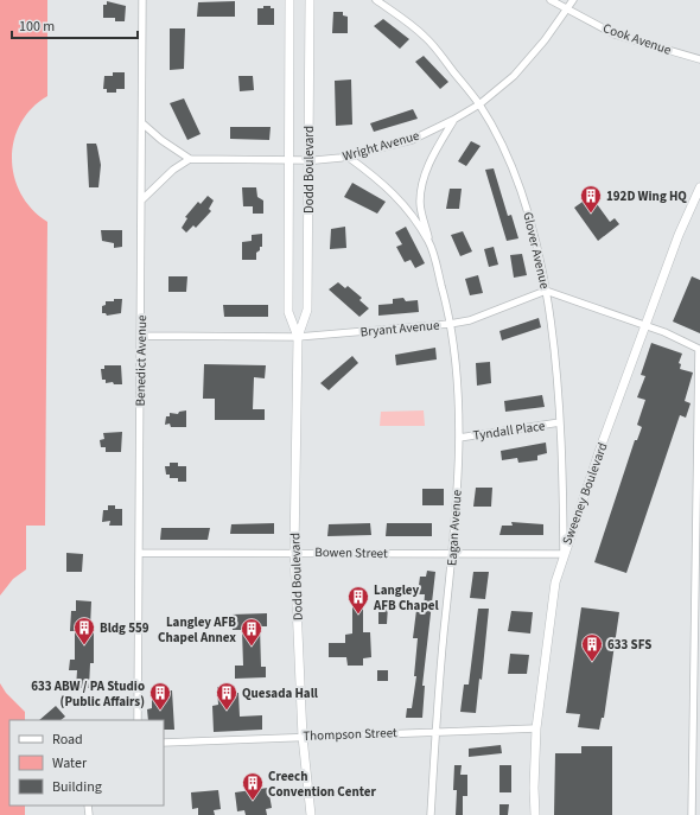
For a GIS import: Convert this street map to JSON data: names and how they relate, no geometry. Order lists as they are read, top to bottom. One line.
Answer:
{"streets":{"street":["Cook Avenue","Wright Avenue","Dodd Boulevard","Glover Avenue","Bryant Avenue","Benedict Avenue","Tyndall Place","Sweeney Boulevard","Eagan Avenue","Bowen Street","Thompson Street"]},"crossings":[["Cook Avenue","Wright Avenue"],["Wright Avenue","Dodd Boulevard"],["Wright Avenue","Glover Avenue"],["Wright Avenue","Eagan Avenue"],["Dodd Boulevard","Bryant Avenue"],["Dodd Boulevard","Bowen Street"],["Dodd Boulevard","Thompson Street"],["Glover Avenue","Bryant Avenue"],["Glover Avenue","Tyndall Place"],["Glover Avenue","Sweeney Boulevard"],["Glover Avenue","Bowen Street"],["Bryant Avenue","Benedict Avenue"],["Bryant Avenue","Eagan Avenue"],["Benedict Avenue","Bowen Street"],["Tyndall Place","Eagan Avenue"],["Sweeney Boulevard","Bowen Street"],["Sweeney Boulevard","Thompson Street"],["Eagan Avenue","Bowen Street"],["Eagan Avenue","Thompson Street"]],"places":{"building":["192D Wing HQ","Langley AFB Chapel","Bldg 559","Langley AFB Chapel Annex","633 SFS","633 ABW / PA Studio (Public Affairs)","Quesada Hall","Creech Convention Center"]},"legend":["Road","Water","Building"],"scale_bar":"100 m"}
